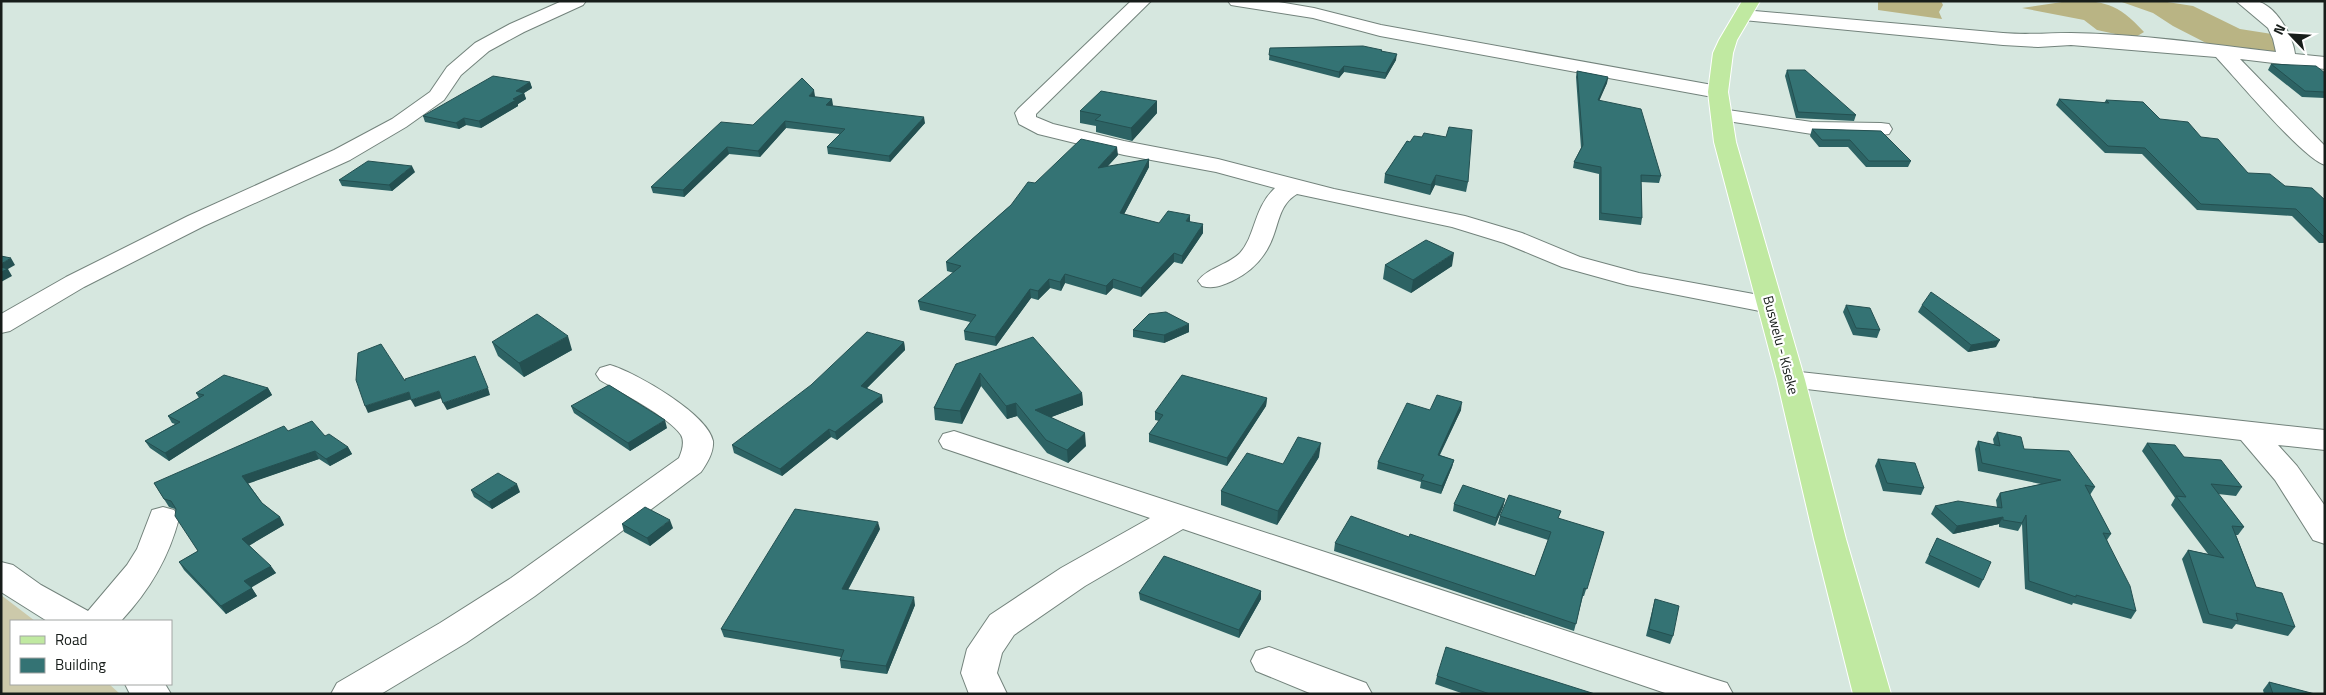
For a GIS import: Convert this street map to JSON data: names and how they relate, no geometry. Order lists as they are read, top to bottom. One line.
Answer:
{"streets":{"main road":["Buswelu - Kiseke"]},"legend":["Road","Building"],"north":"top left"}
